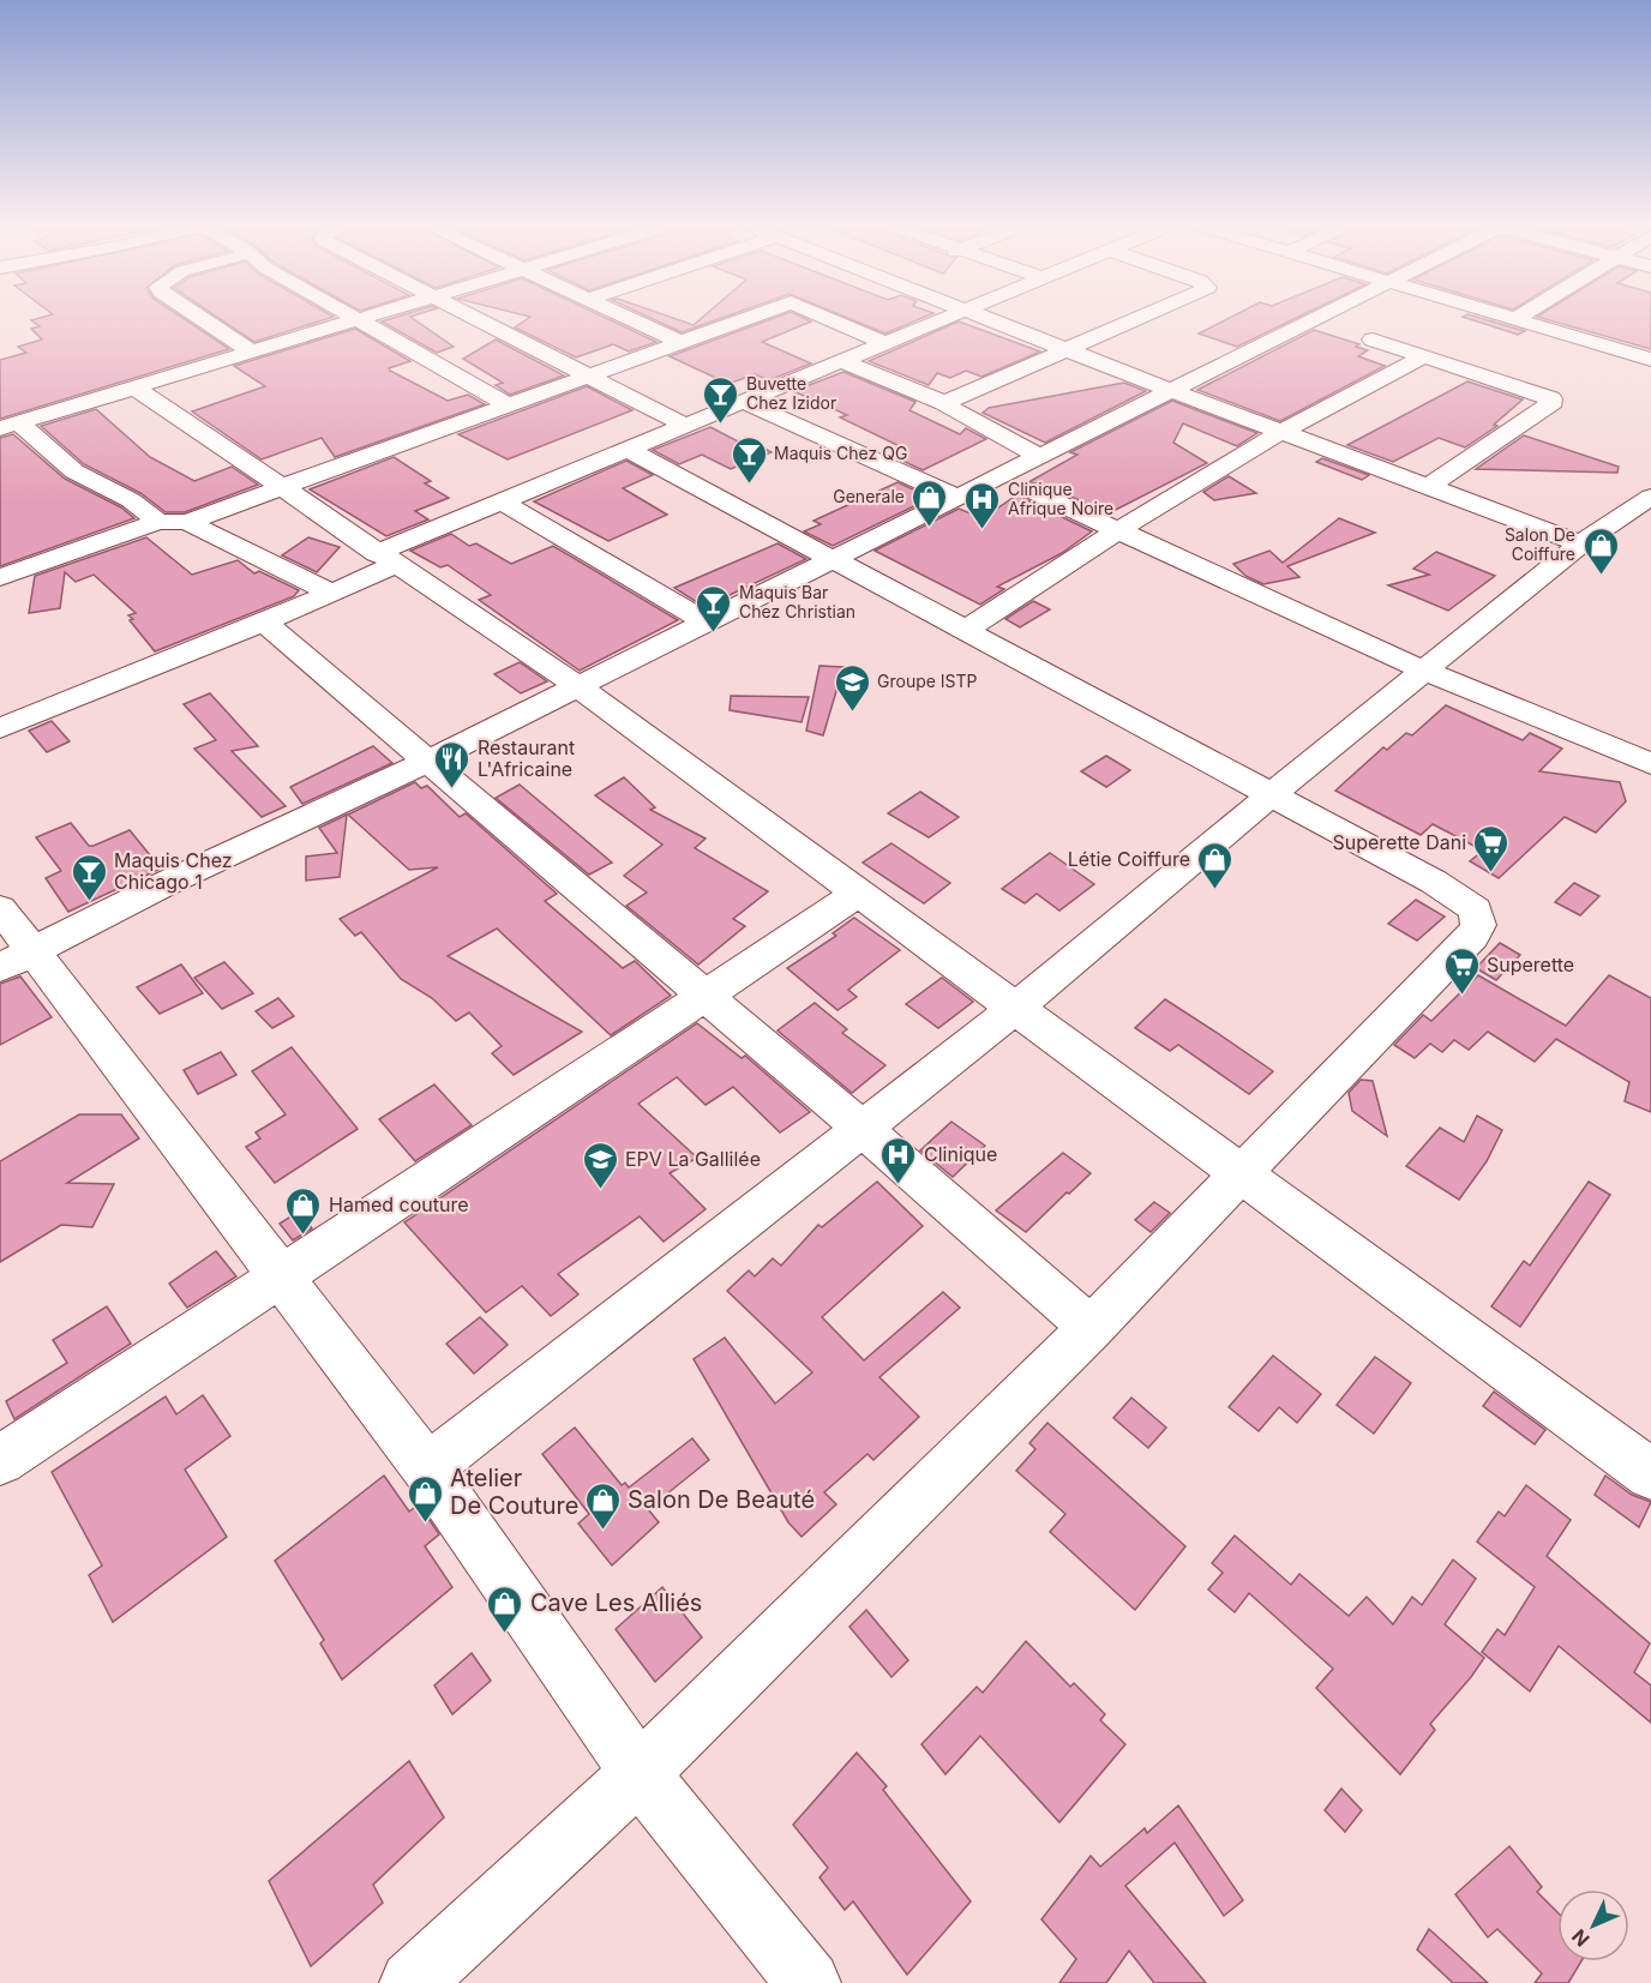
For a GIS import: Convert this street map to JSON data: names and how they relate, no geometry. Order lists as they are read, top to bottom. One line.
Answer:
{"places":{"bar":["Buvette Chez Izidor","Maquis Chez QG","Maquis Bar Chez Christian","Maquis Chez Chicago 1"],"shop":["Generale","Salon De Coiffure","Létie Coiffure","Hamed couture","Atelier De Couture","Salon De Beauté","Cave Les Alliés"],"hospital":["Clinique Afrique Noire","Clinique"],"school or university":["Groupe ISTP","EPV La Gallilée"],"restaurant":["Restaurant L'Africaine"],"supermarket":["Superette Dani","Superette"]},"north":"bottom left"}
